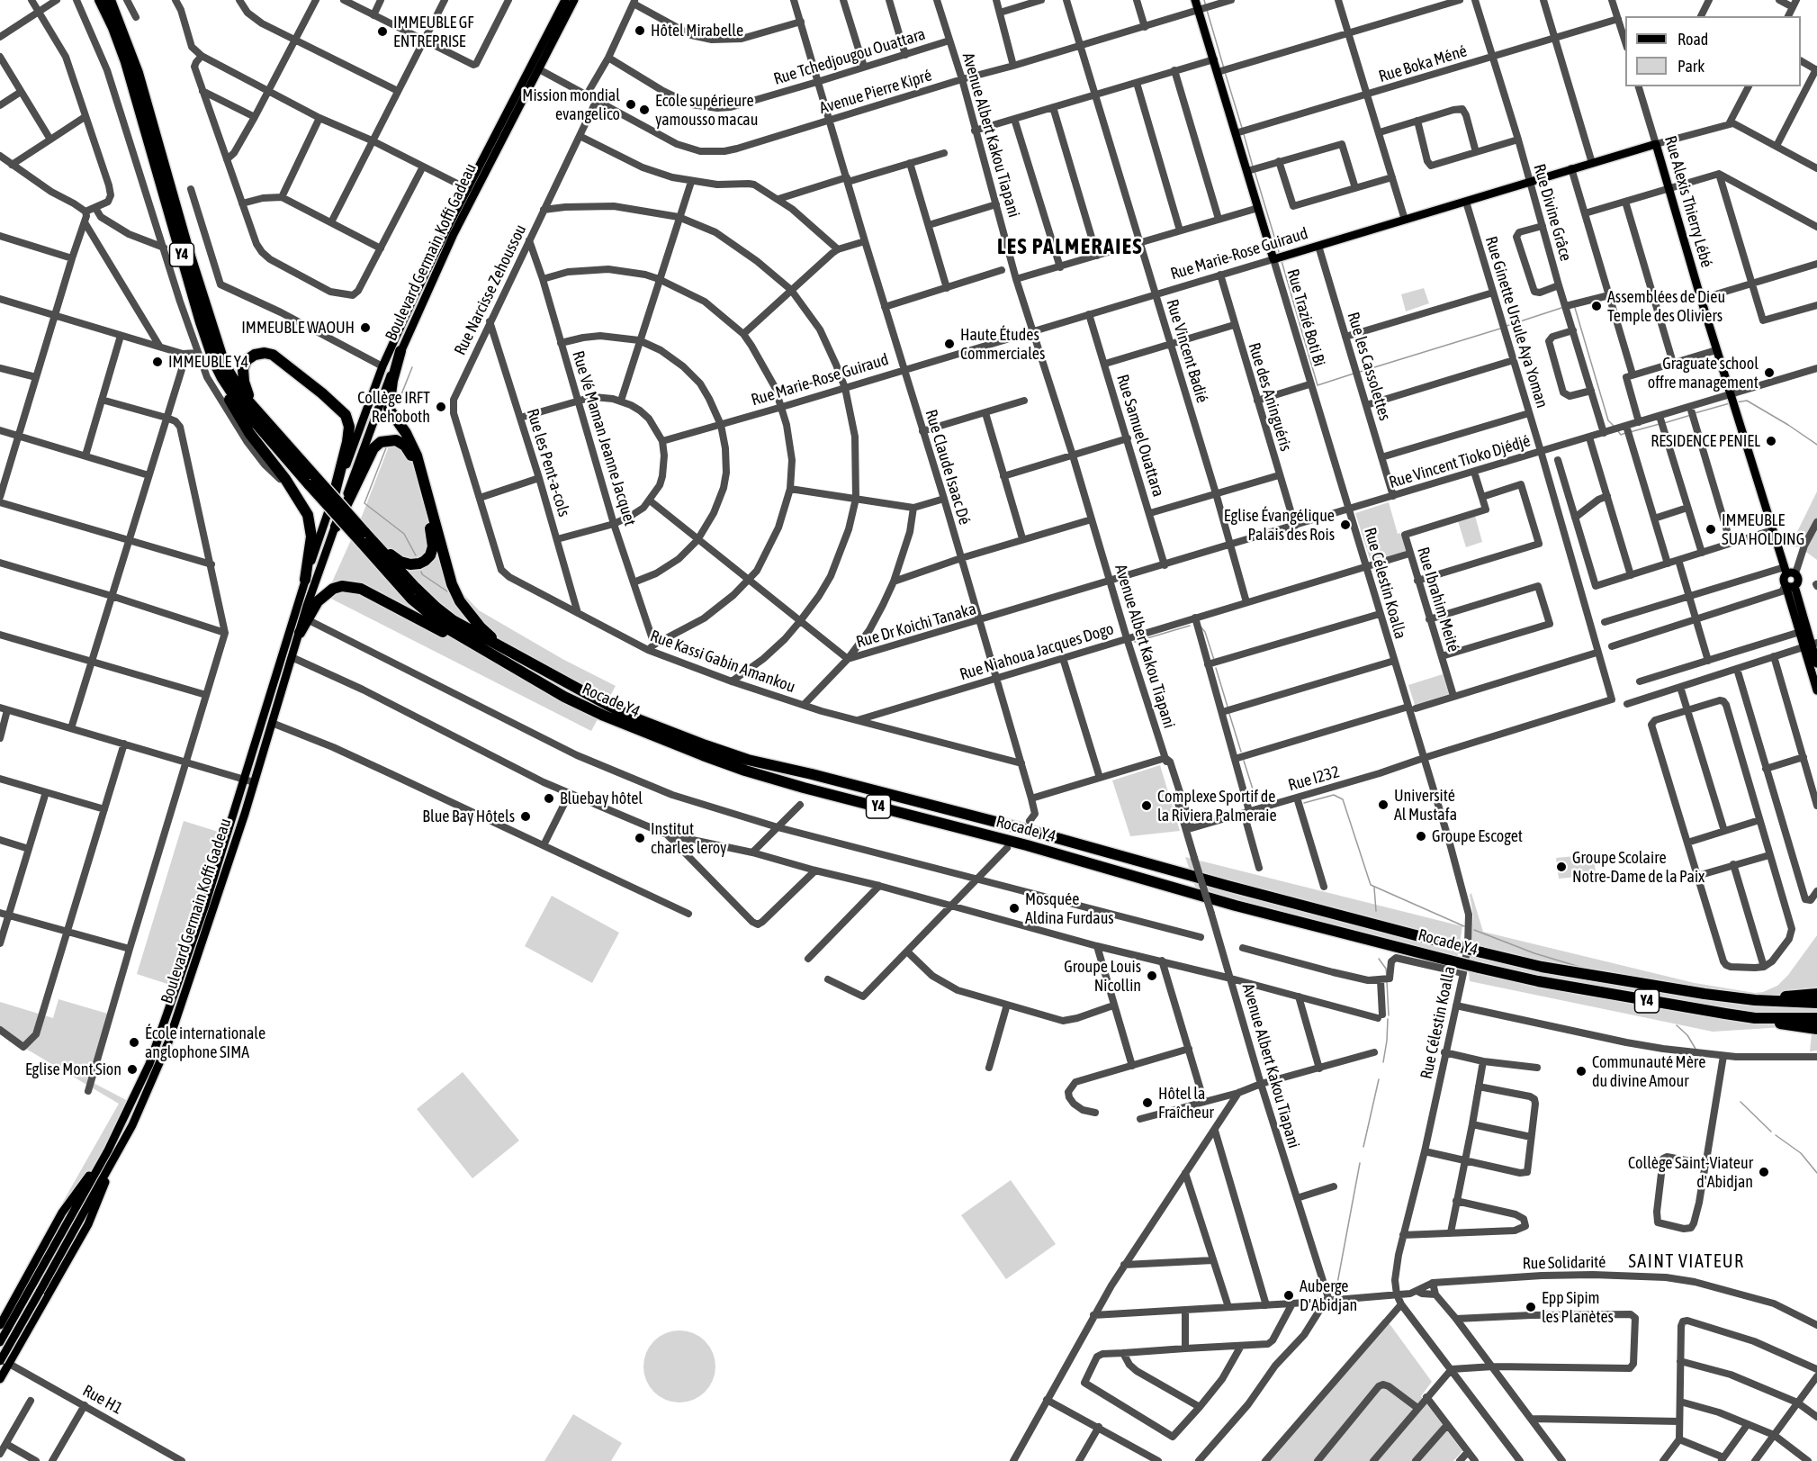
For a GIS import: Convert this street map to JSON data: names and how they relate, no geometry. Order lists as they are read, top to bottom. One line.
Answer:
{"streets":{"highway":["Y4","Rocade Y4"],"main road":["Rue Alexis Thierry Lébé","Boulevard Germain Koffi Gadeau","Rue Marie-Rose Guiraud","Rue Trazié Boti Bi"],"street":["Rue Tchedjougou Ouattara","Rue Boka Méné","Avenue Pierre Kipré","Avenue Albert Kakou Tiapani","Rue Divine Grâce","Rue Narcisse Zehoussou","Rue Ginette Ursule Aya Yoman","Rue Vincent Badié","Rue les Cassolettes","Rue des Aninguéris","Rue Samuel Ouattara","Rue Vé Maman Jeanne Jacquet","Rue Vincent Tioko Djédjé","Rue les Pent-a-cols","Rue Claude Isaac Dé","Rue Célestin Koalla","Rue Ibrahim Meité","Rue Dr Koichi Tanaka","Rue Niahoua Jacques Dogo","Rue Kassi Gabin Amankou","Rue I232","Rue Solidarité","Rue H1"]},"crossings":[["Rue Tchedjougou Ouattara","Avenue Albert Kakou Tiapani"],["Rue Tchedjougou Ouattara","Rue Claude Isaac Dé"],["Rue Boka Méné","Rue Divine Grâce"],["Rue Boka Méné","Rue Trazié Boti Bi"],["Avenue Pierre Kipré","Avenue Albert Kakou Tiapani"],["Avenue Pierre Kipré","Boulevard Germain Koffi Gadeau"],["Avenue Pierre Kipré","Rue Narcisse Zehoussou"],["Avenue Pierre Kipré","Rue Trazié Boti Bi"],["Avenue Pierre Kipré","Rue Vincent Badié"],["Avenue Pierre Kipré","Rue Claude Isaac Dé"],["Avenue Albert Kakou Tiapani","Rue Marie-Rose Guiraud"],["Avenue Albert Kakou Tiapani","Rue Vincent Tioko Djédjé"],["Avenue Albert Kakou Tiapani","Rue Dr Koichi Tanaka"],["Avenue Albert Kakou Tiapani","Rue Niahoua Jacques Dogo"],["Avenue Albert Kakou Tiapani","Rue I232"],["Rue Alexis Thierry Lébé","Rue Marie-Rose Guiraud"],["Rue Alexis Thierry Lébé","Rue Vincent Tioko Djédjé"],["Rue Divine Grâce","Rue Marie-Rose Guiraud"],["Rue Divine Grâce","Rue Vincent Tioko Djédjé"],["Boulevard Germain Koffi Gadeau","Rue H1"],["Rue Marie-Rose Guiraud","Rue Trazié Boti Bi"],["Rue Marie-Rose Guiraud","Rue Ginette Ursule Aya Yoman"],["Rue Marie-Rose Guiraud","Rue Vincent Badié"],["Rue Marie-Rose Guiraud","Rue les Cassolettes"],["Rue Marie-Rose Guiraud","Rue des Aninguéris"],["Rue Marie-Rose Guiraud","Rue Samuel Ouattara"],["Rue Marie-Rose Guiraud","Rue Claude Isaac Dé"],["Y4","Rocade Y4"],["Rue Narcisse Zehoussou","Rue Vé Maman Jeanne Jacquet"],["Rue Narcisse Zehoussou","Rue les Pent-a-cols"],["Rue Narcisse Zehoussou","Rue Kassi Gabin Amankou"],["Rue Trazié Boti Bi","Rue Vincent Tioko Djédjé"],["Rue Trazié Boti Bi","Rue Célestin Koalla"],["Rue Ginette Ursule Aya Yoman","Rue Vincent Tioko Djédjé"],["Rue Ginette Ursule Aya Yoman","Rue I232"],["Rue Vincent Badié","Rue Vincent Tioko Djédjé"],["Rue Vincent Badié","Rue Niahoua Jacques Dogo"],["Rue les Cassolettes","Rue Vincent Tioko Djédjé"],["Rue des Aninguéris","Rue Vincent Tioko Djédjé"],["Rue Samuel Ouattara","Rue Vincent Tioko Djédjé"],["Rue Vincent Tioko Djédjé","Rue Célestin Koalla"],["Rue Vincent Tioko Djédjé","Rue Dr Koichi Tanaka"],["Rue les Pent-a-cols","Rue Kassi Gabin Amankou"],["Rue Claude Isaac Dé","Rue Dr Koichi Tanaka"],["Rue Claude Isaac Dé","Rue Niahoua Jacques Dogo"],["Rue Claude Isaac Dé","Rue Kassi Gabin Amankou"],["Rue Célestin Koalla","Rue Niahoua Jacques Dogo"],["Rue Célestin Koalla","Rue I232"],["Rue Ibrahim Meité","Rue Niahoua Jacques Dogo"],["Rue Niahoua Jacques Dogo","Rue Kassi Gabin Amankou"]],"districts":["LES PALMERAIES","SAINT VIATEUR"],"places":["Hôtel Mirabelle","IMMEUBLE GF ENTREPRISE","Mission mondial evangelico","Ecole supérieure yamousso macau","Assemblées de Dieu Temple des Oliviers","IMMEUBLE WAOUH","Haute Études Commerciales","IMMEUBLE Y4","Graguate school offre management","Collège IRFT Rehoboth","RESIDENCE PENIEL","Eglise Évangélique Palais des Rois","IMMEUBLE SUA HOLDING","Bluebay hôtel","Université Al Mustafa","Complexe Sportif de la Riviera Palmeraie","Blue Bay Hôtels","Groupe Escoget","Institut charles leroy","Groupe Scolaire Notre-Dame de la Paix","Mosquée Aldina Furdaus","Groupe Louis Nicollin","École internationale anglophone SIMA","Eglise Mont Sion","Communauté Mère du divine Amour","Hôtel la Fraîcheur","Collège Saint-Viateur d'Abidjan","Auberge D'Abidjan","Epp Sipim les Planètes"],"legend":["Road","Park"]}
